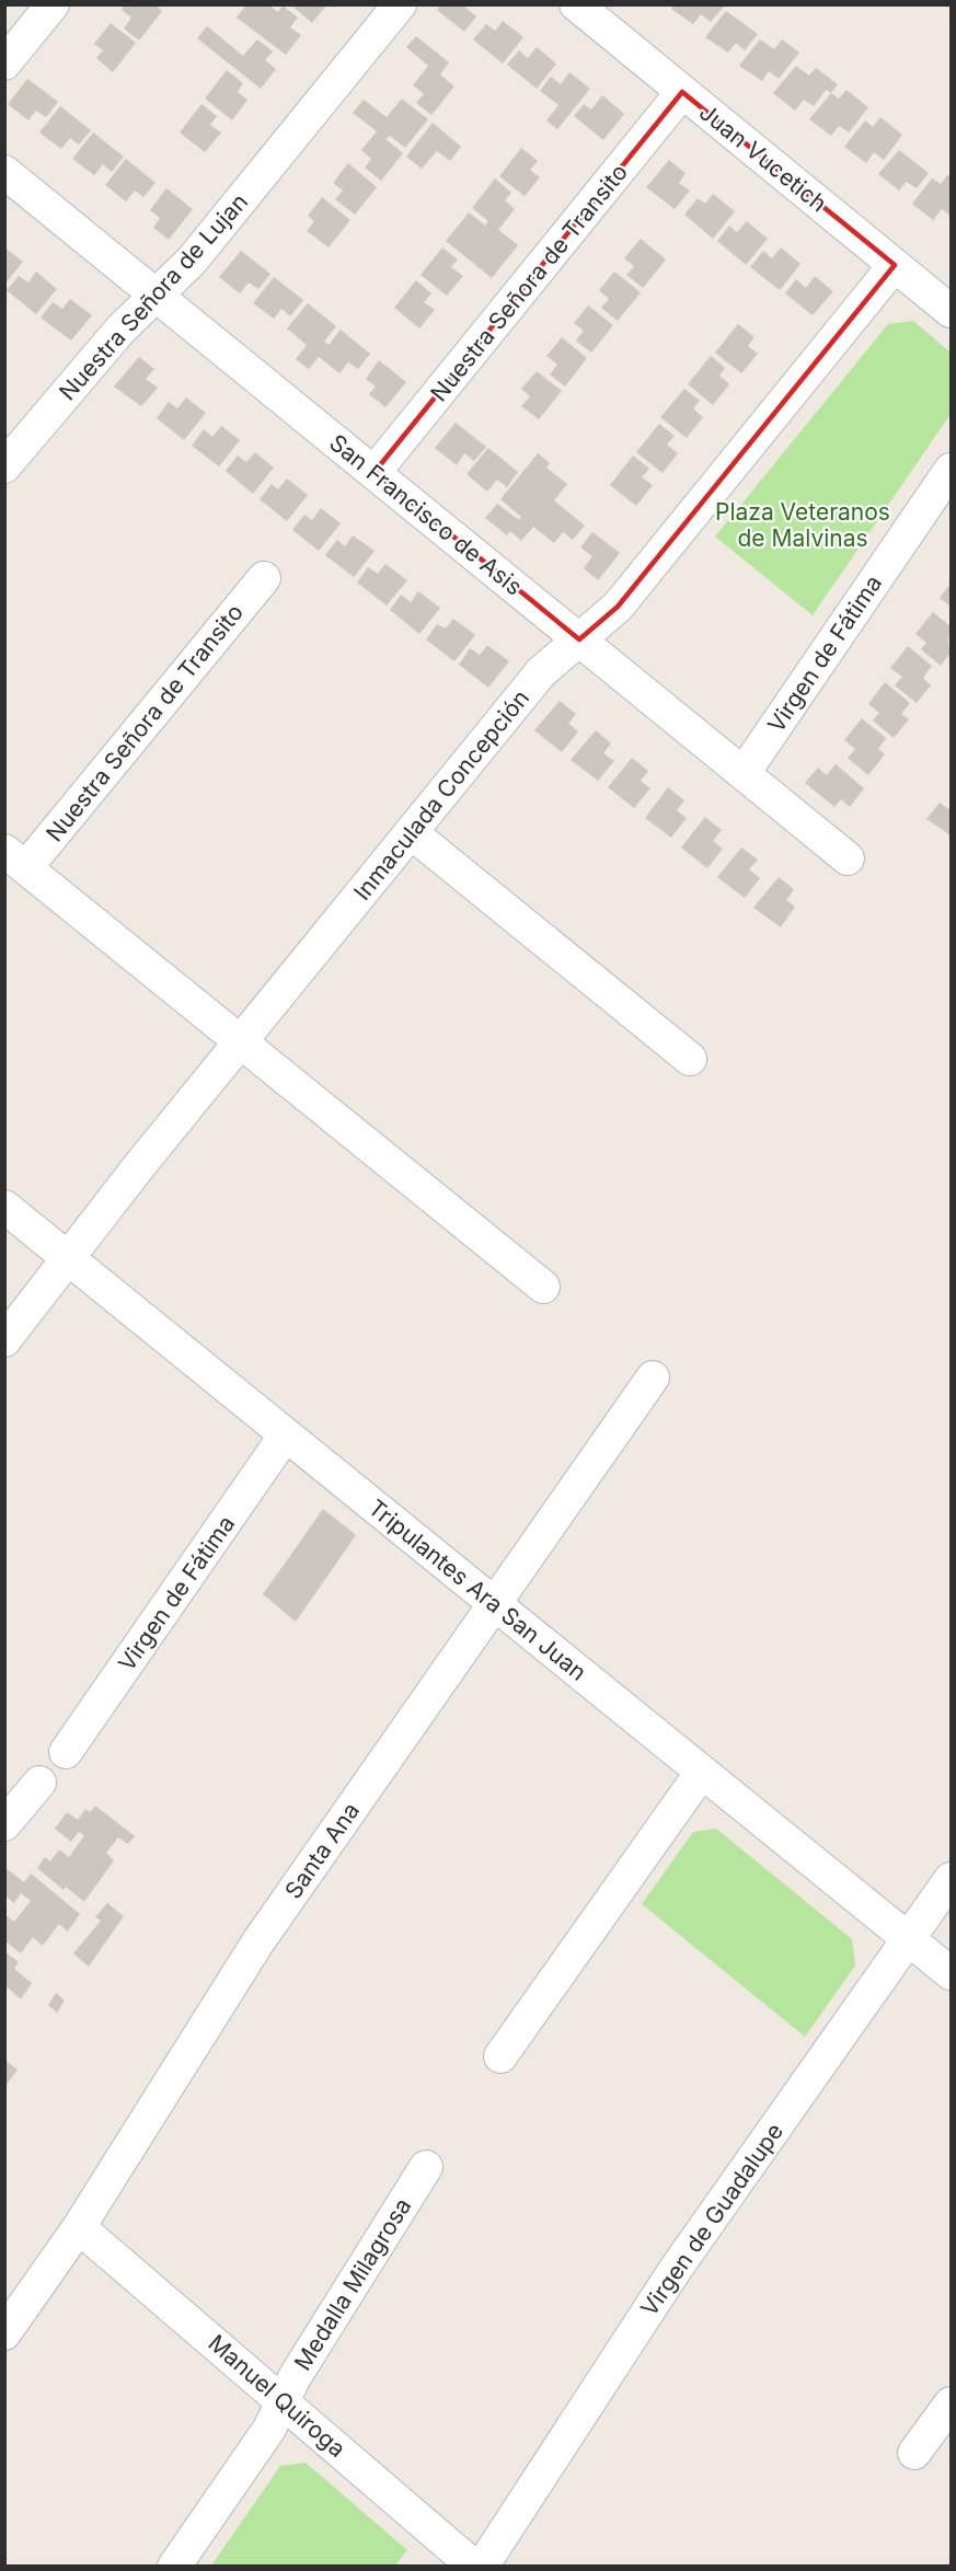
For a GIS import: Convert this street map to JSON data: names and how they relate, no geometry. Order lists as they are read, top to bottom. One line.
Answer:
{"streets":{"street":["Juan Vucetich","Nuestra Señora de Transito","Nuestra Señora de Lujan","San Francisco de Asis","Virgen de Fátima","Inmaculada Concepción","Tripulantes Ara San Juan","Santa Ana","Virgen de Guadalupe","Medalla Milagrosa","Manuel Quiroga"]},"crossings":[["Juan Vucetich","Nuestra Señora de Transito"],["Juan Vucetich","Inmaculada Concepción"],["Nuestra Señora de Transito","San Francisco de Asis"],["Nuestra Señora de Lujan","San Francisco de Asis"],["San Francisco de Asis","Virgen de Fátima"],["San Francisco de Asis","Inmaculada Concepción"],["Virgen de Fátima","Tripulantes Ara San Juan"],["Inmaculada Concepción","Tripulantes Ara San Juan"],["Tripulantes Ara San Juan","Santa Ana"],["Tripulantes Ara San Juan","Virgen de Guadalupe"],["Santa Ana","Manuel Quiroga"],["Medalla Milagrosa","Manuel Quiroga"]],"parks":["Plaza Veteranos de Malvinas"]}
